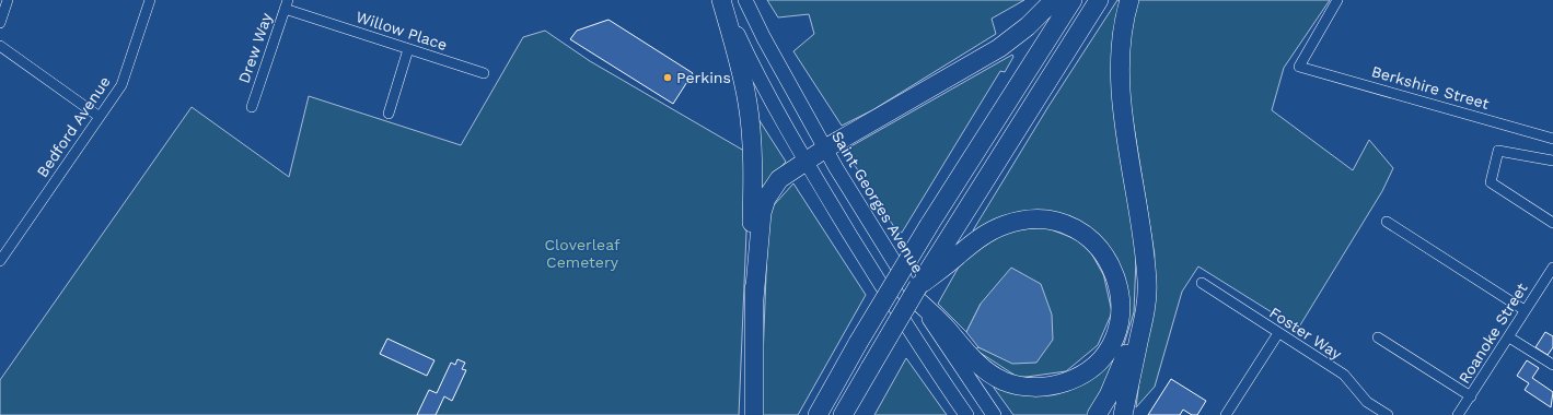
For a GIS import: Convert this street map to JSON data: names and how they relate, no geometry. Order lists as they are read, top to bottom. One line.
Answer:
{"streets":{"main road":["Saint Georges Avenue"],"street":["Willow Place","Drew Way","Berkshire Street","Bedford Avenue","Foster Way","Roanoke Street"]},"crossings":[["Willow Place","Drew Way"]],"parks":["Cloverleaf Cemetery"],"places":["Perkins"]}
